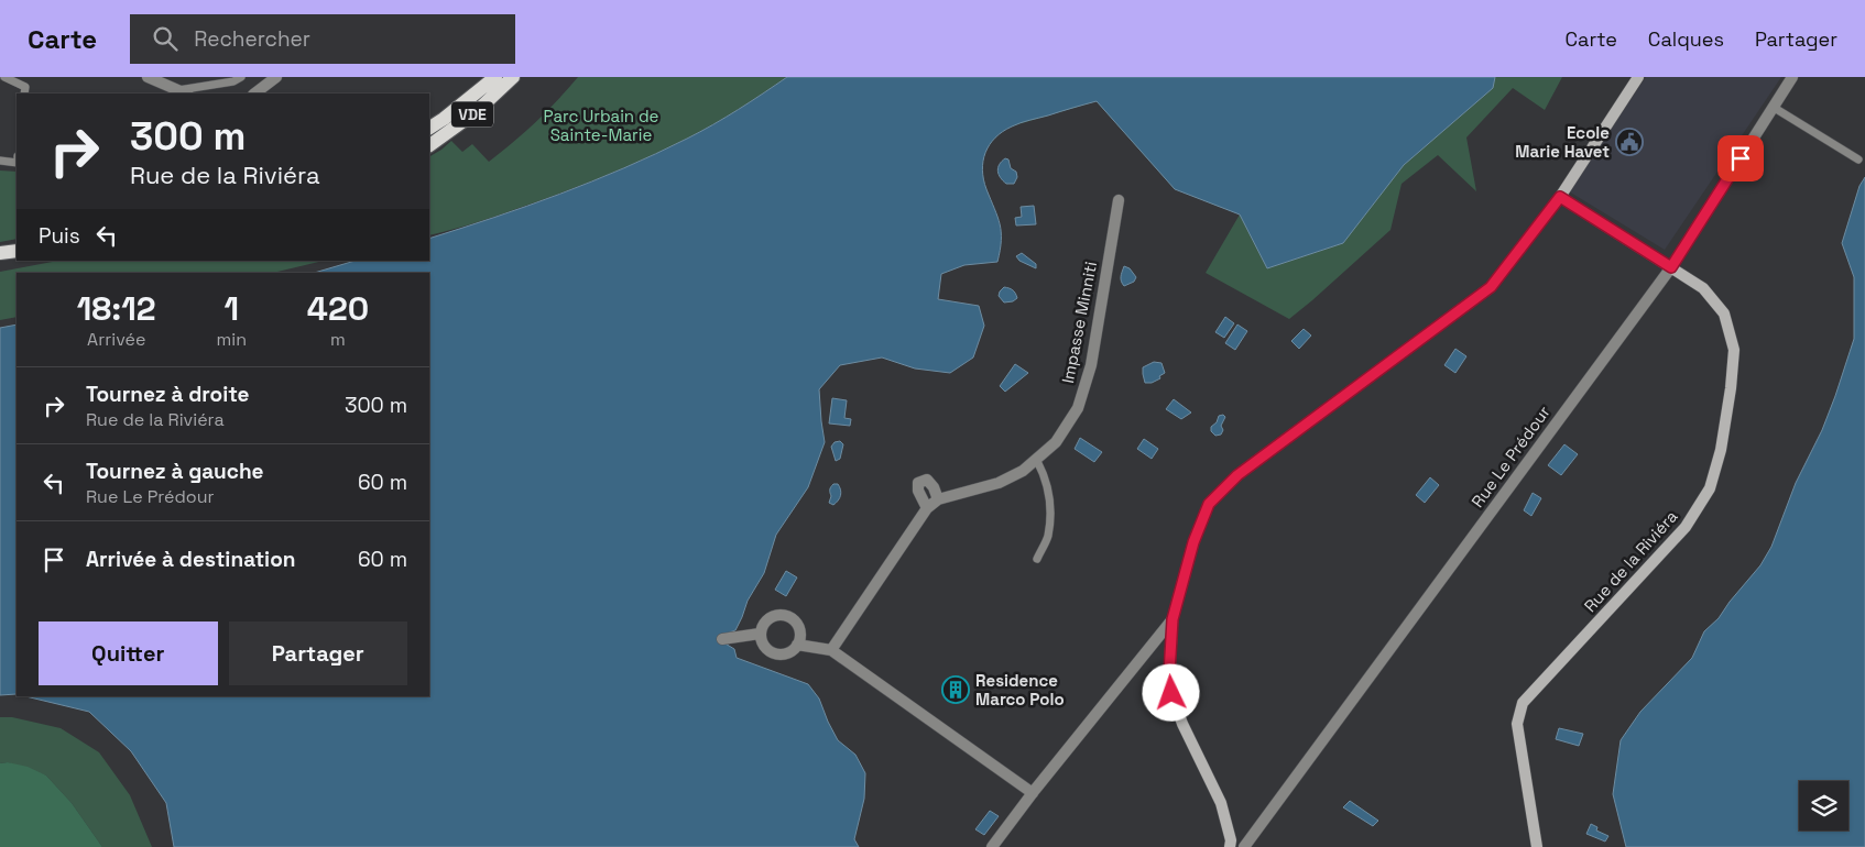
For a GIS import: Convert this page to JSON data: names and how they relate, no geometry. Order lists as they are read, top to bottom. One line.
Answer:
{"streets":{"main road":["VDE"],"street":["Impasse Minniti","Rue Le Prédour","Rue de la Riviéra"]},"crossings":[["Rue Le Prédour","Rue de la Riviéra"]],"parks":["Parc Urbain de Sainte-Marie"],"places":{"public building":["Ecole Marie Havet"],"building":["Residence Marco Polo"]},"page":{"header":"Carte","search":"Rechercher","nav":["Carte","Calques","Partager"],"turn":["300 m","Rue de la Riviéra"],"then":"Puis","eta":["18:12","Arrivée","1","min","420","m"],"list":[{"name":"Tournez à droite","note":"Rue de la Riviéra","value":"300 m"},{"name":"Tournez à gauche","note":"Rue Le Prédour","value":"60 m"},{"name":"Arrivée à destination","value":"60 m"}],"buttons":["Quitter","Partager"]}}
